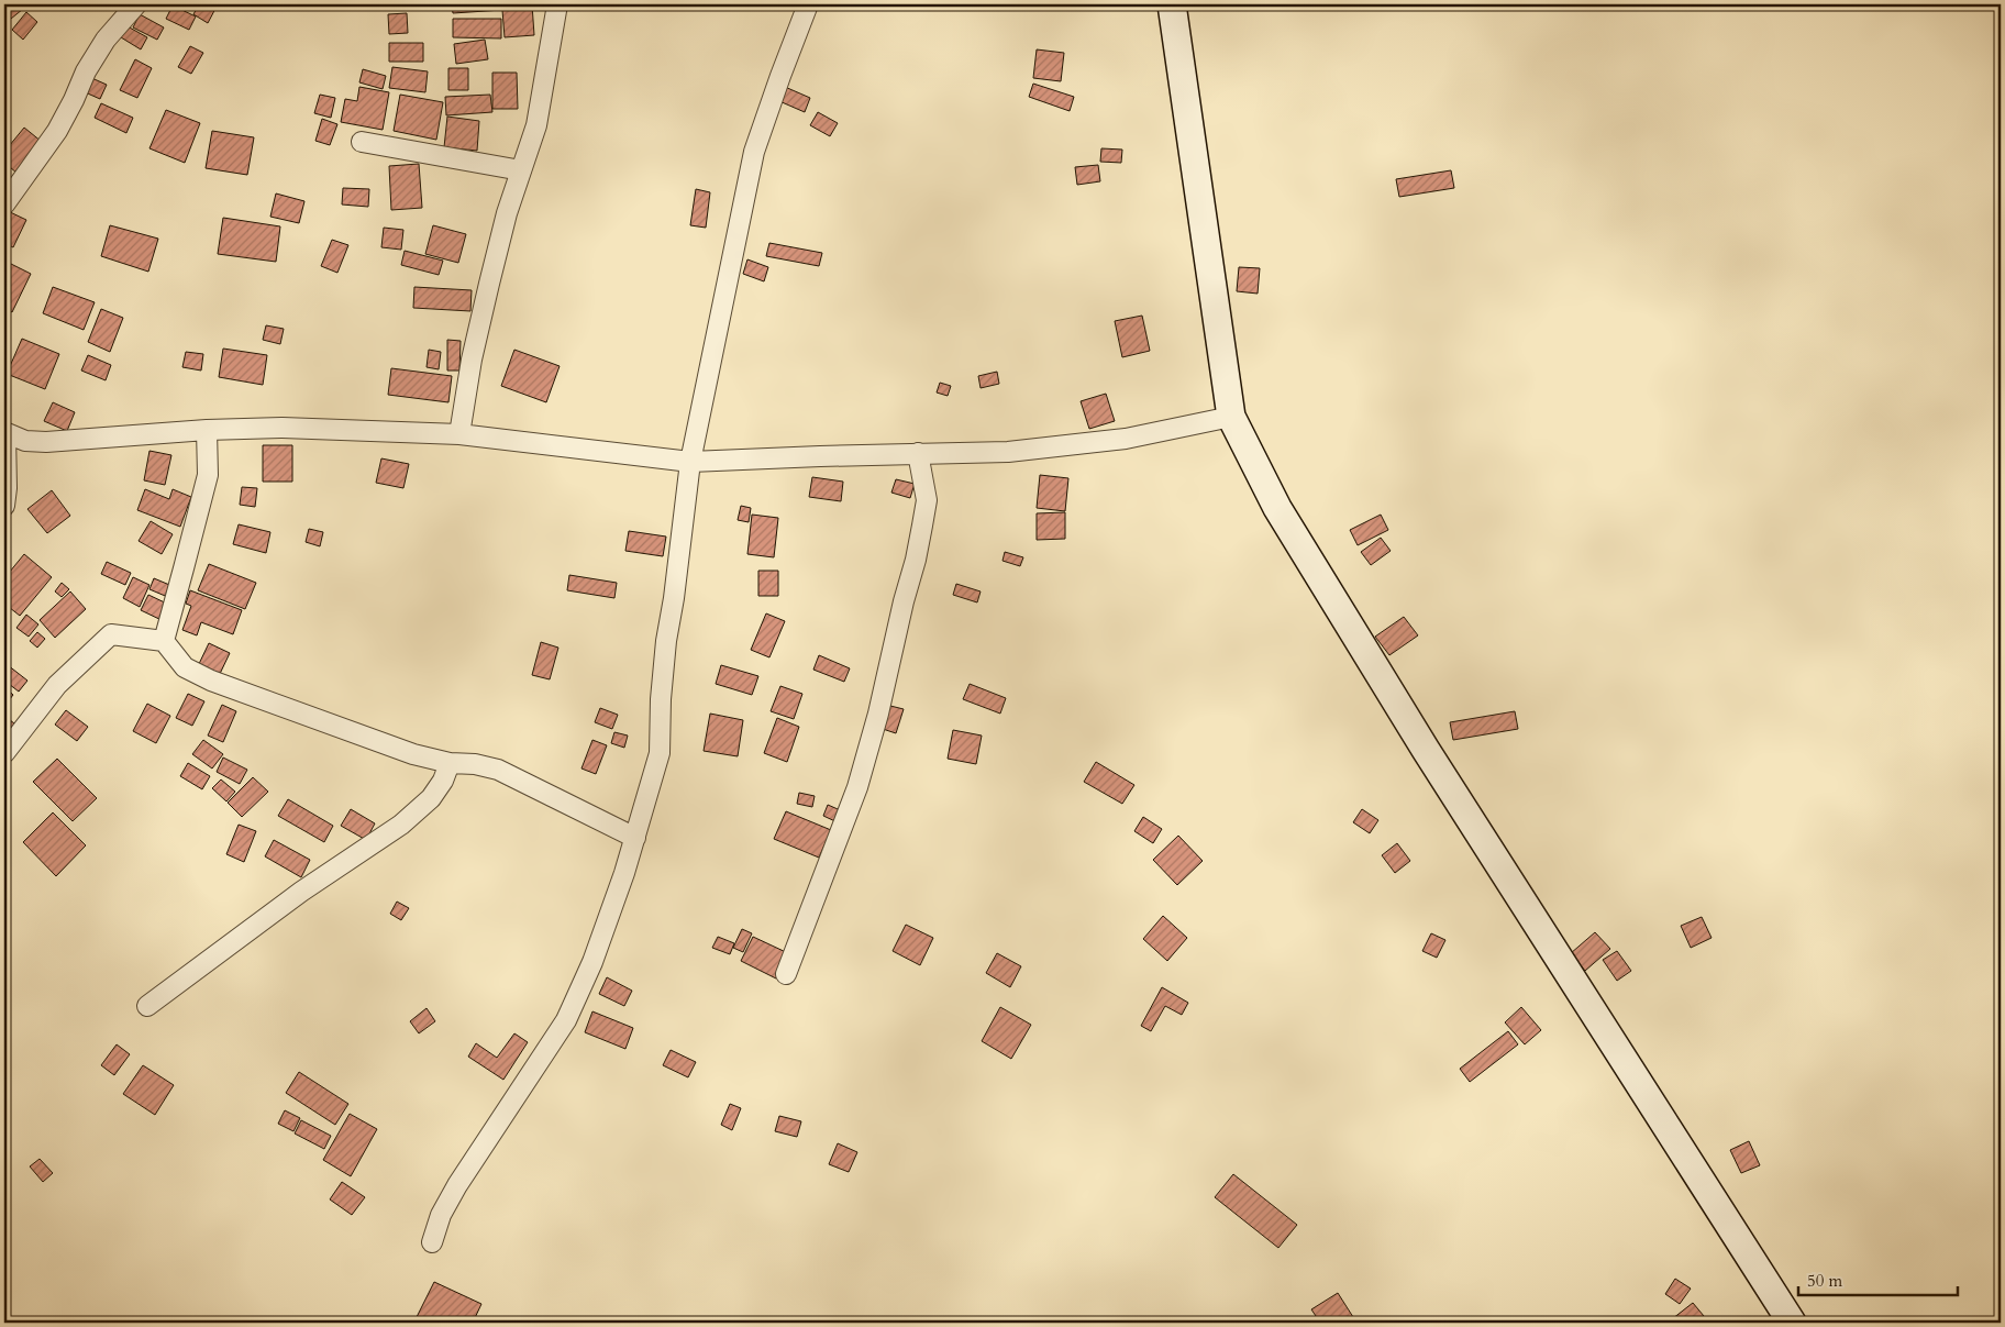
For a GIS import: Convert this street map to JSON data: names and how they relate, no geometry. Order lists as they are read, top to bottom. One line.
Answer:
{"scale_bar":"50 m"}
